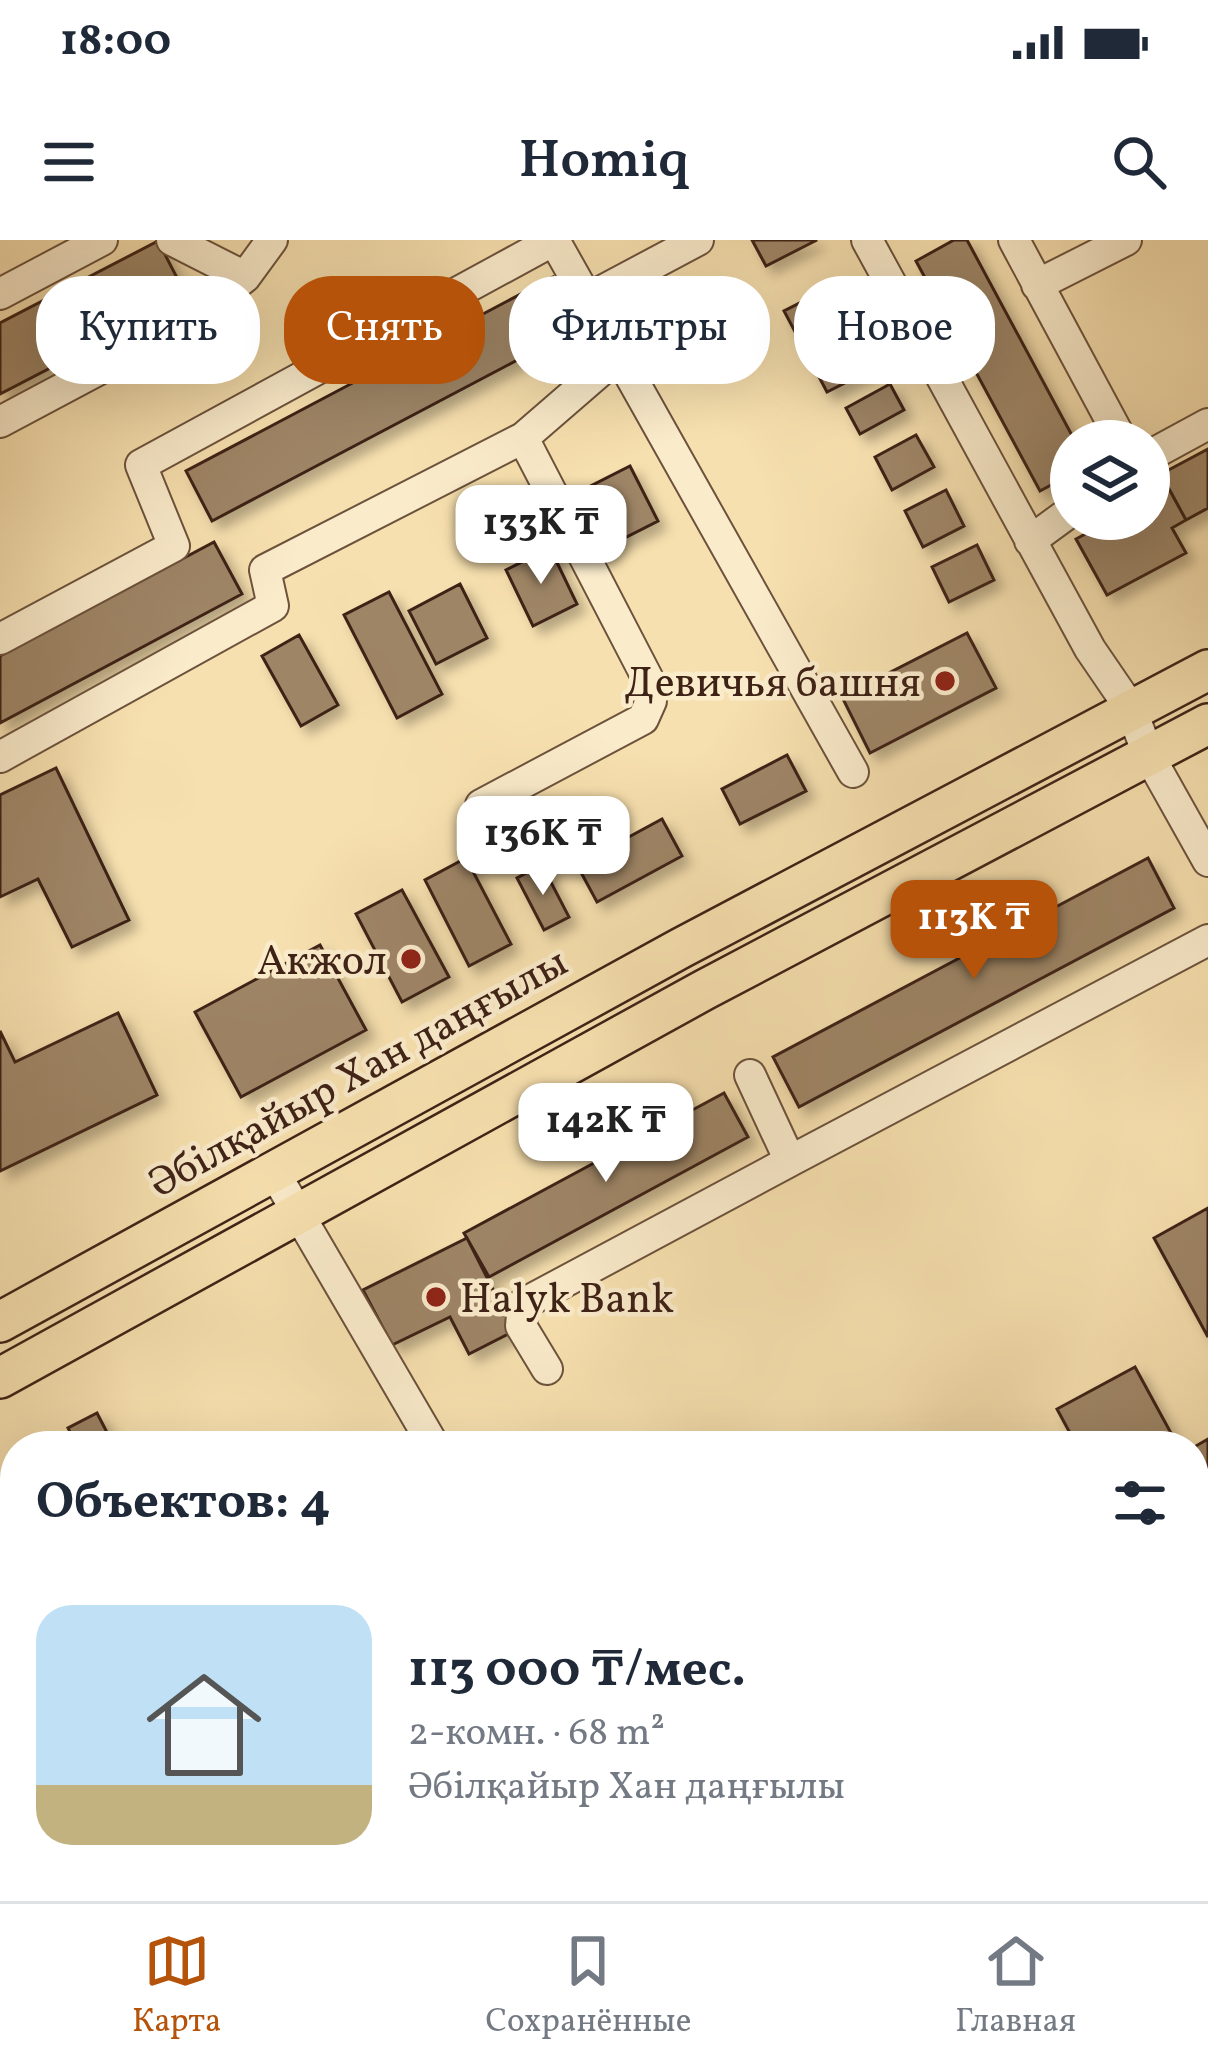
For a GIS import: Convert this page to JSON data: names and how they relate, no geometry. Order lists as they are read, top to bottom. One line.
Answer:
{"streets":{"main road":["Әбілқайыр Хан даңғылы"]},"places":["Девичья башня","Акжол","Halyk Bank"],"page":{"status":"18:00","header":"Homiq","chip":["Купить","Снять","Фильтры","Новое"],"price":["133K ₸","136K ₸","113K ₸","142K ₸"],"heading":"Объектов: 4","list":[{"name":"113 000 ₸/мес.","note":"2-комн. · 68 m² · Әбілқайыр Хан даңғылы"}],"tabs":["Карта","Сохранённые","Главная"]}}
